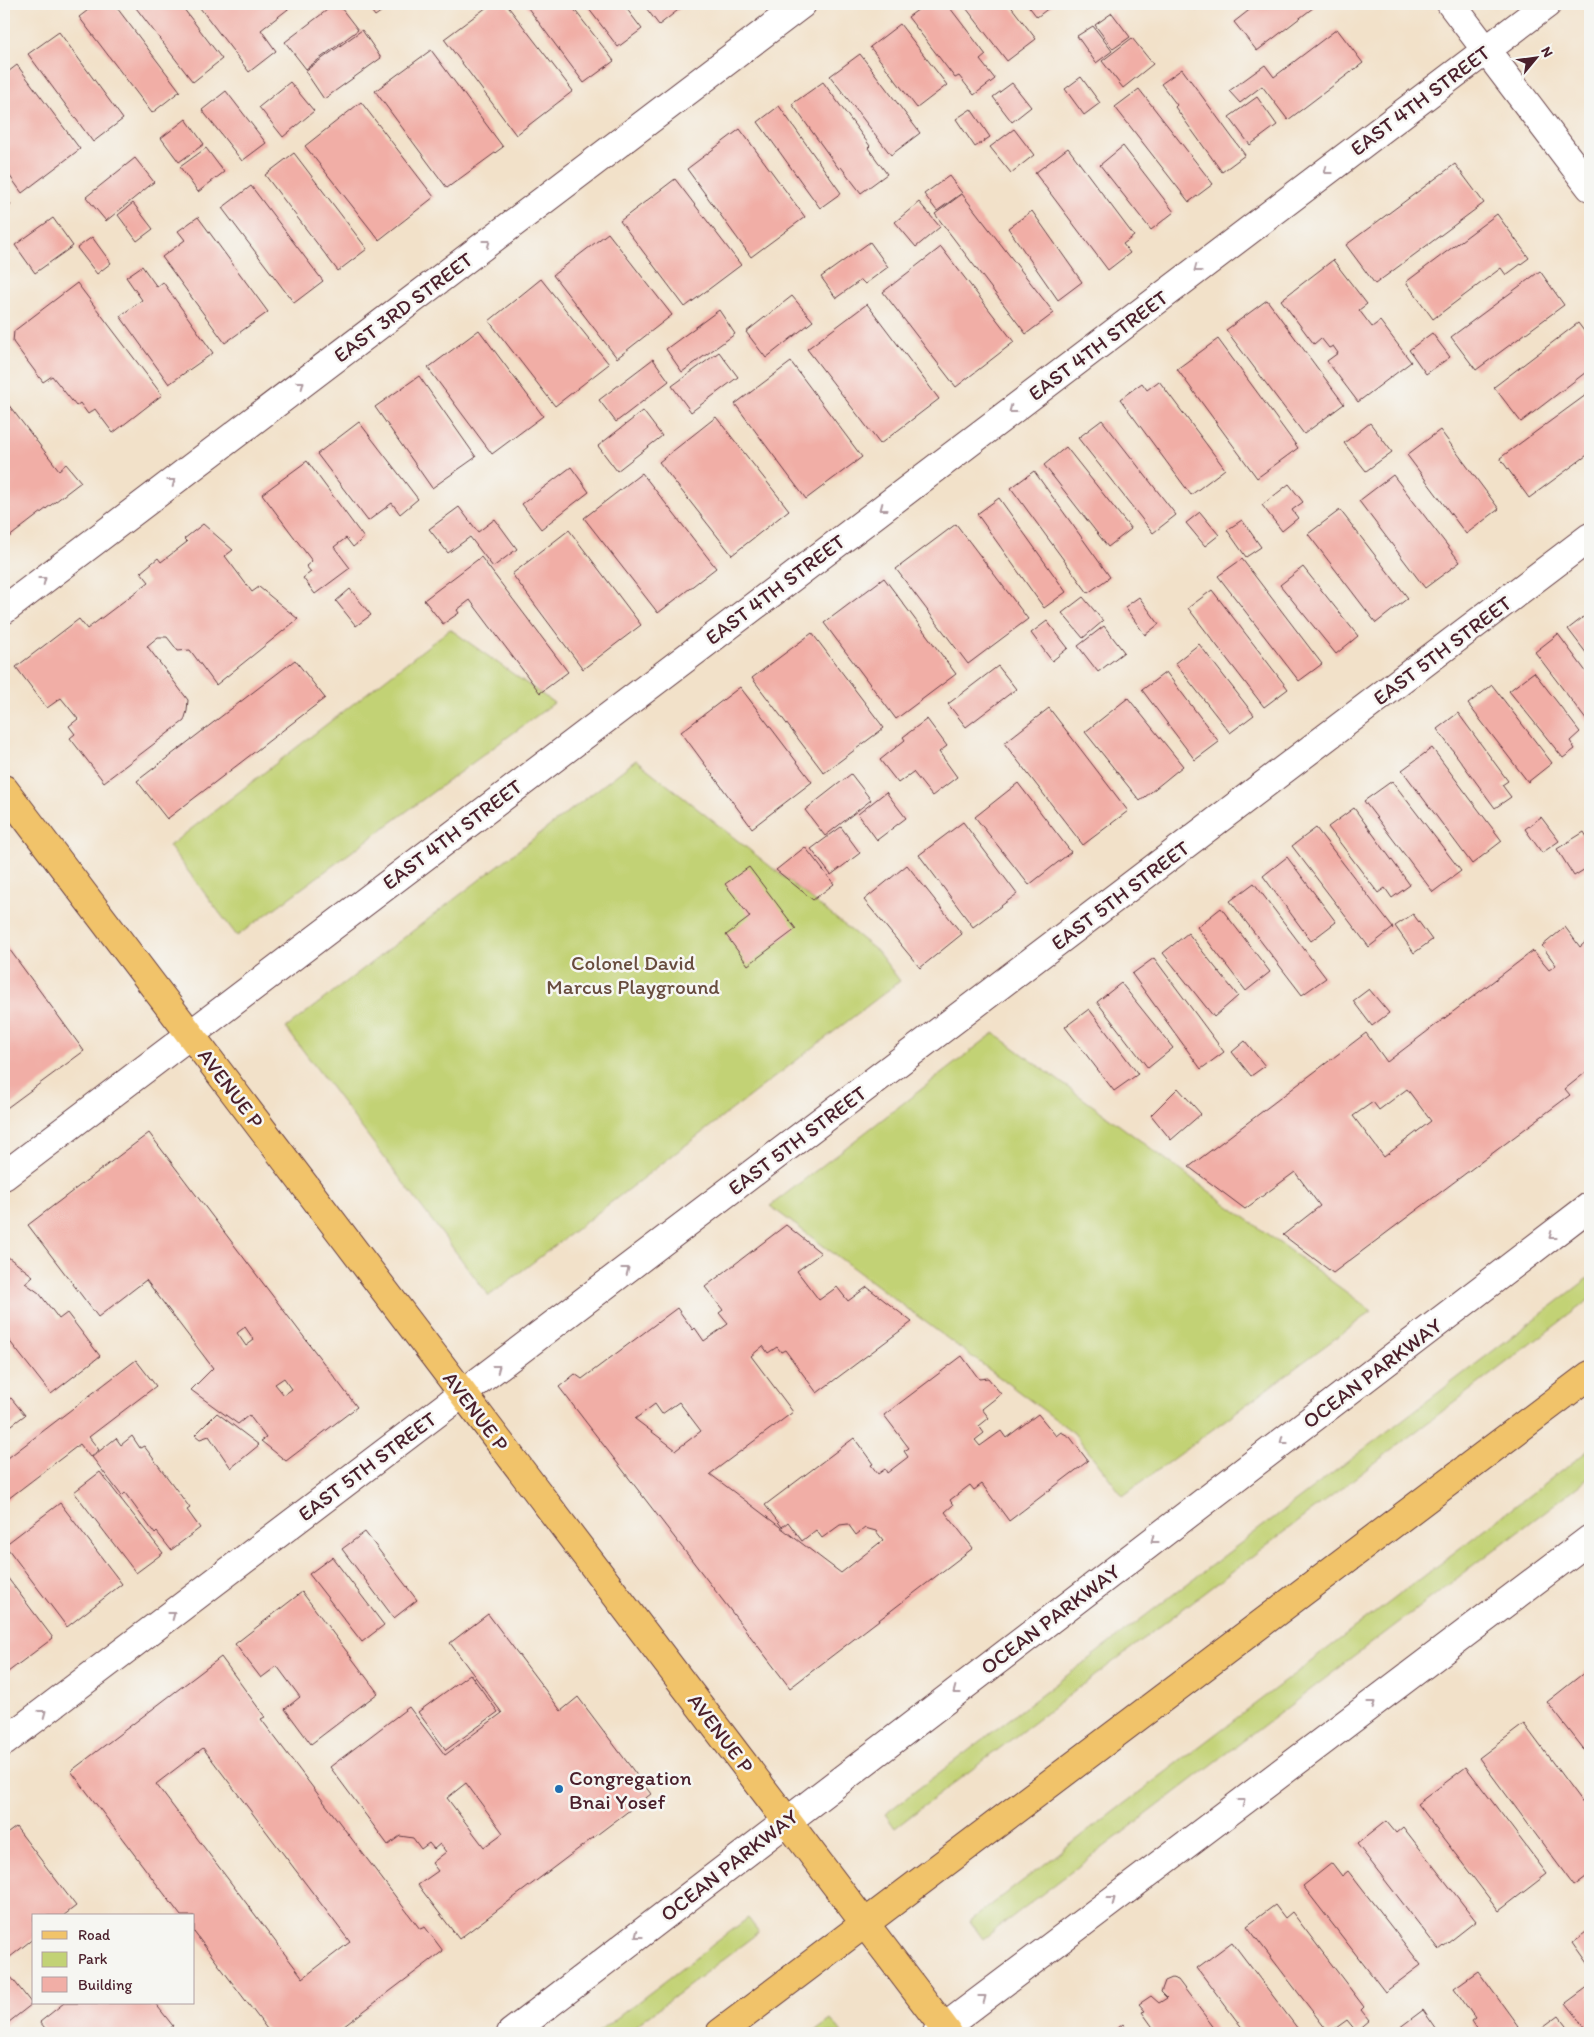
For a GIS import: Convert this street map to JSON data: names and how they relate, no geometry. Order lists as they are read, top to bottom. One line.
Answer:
{"streets":{"main road":["AVENUE P"],"street":["EAST 4TH STREET","EAST 3RD STREET","EAST 5TH STREET","OCEAN PARKWAY"]},"crossings":[["EAST 4TH STREET","AVENUE P"],["EAST 5TH STREET","AVENUE P"],["AVENUE P","OCEAN PARKWAY"]],"one_way":["EAST 4TH STREET","EAST 3RD STREET","EAST 5TH STREET","OCEAN PARKWAY"],"parks":["Colonel David Marcus Playground"],"places":["Congregation Bnai Yosef"],"legend":["Road","Park","Building"],"north":"top right"}
